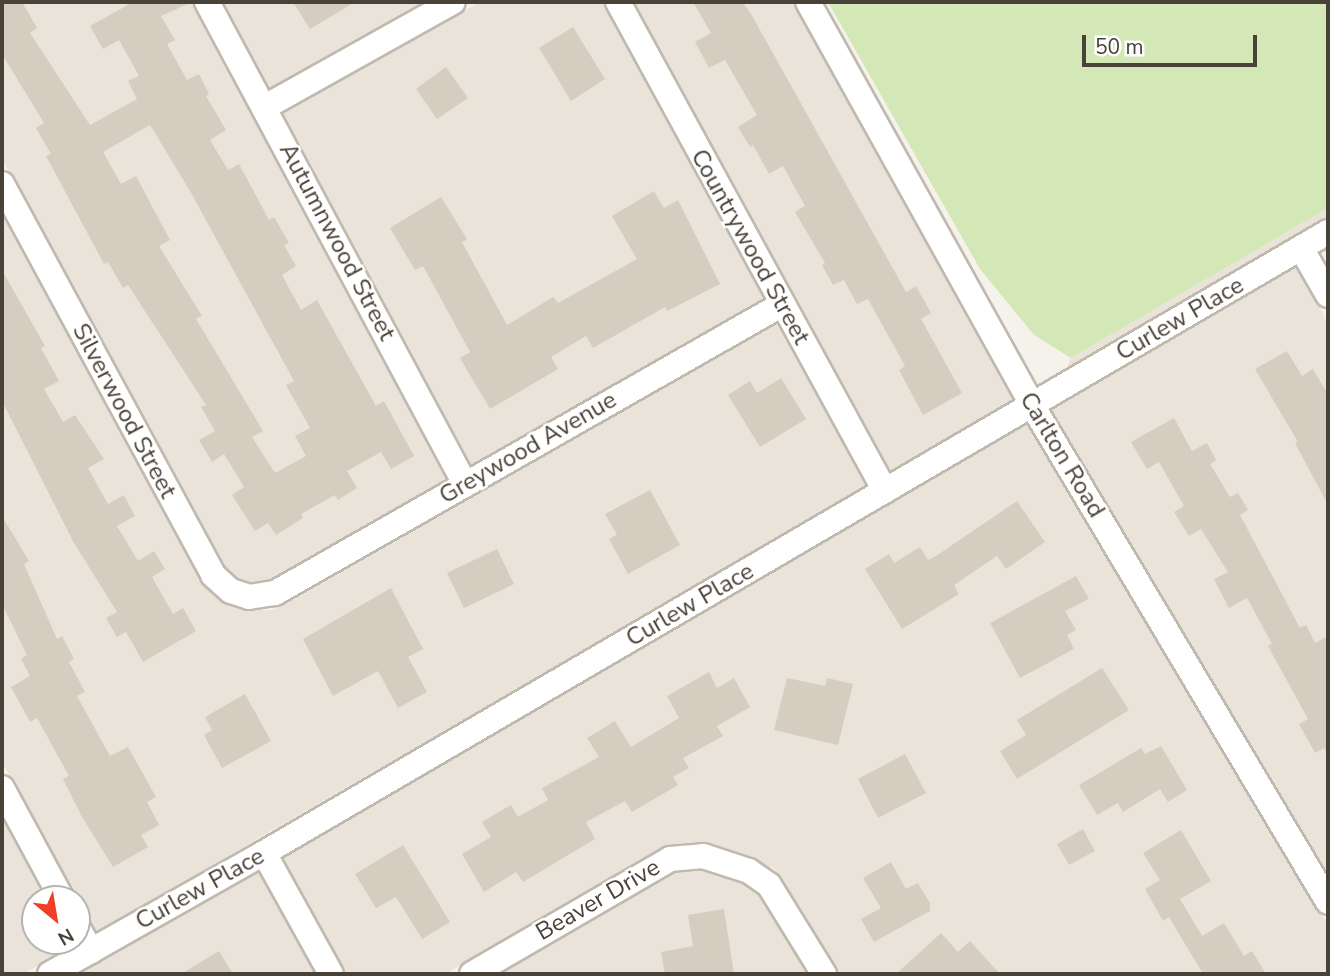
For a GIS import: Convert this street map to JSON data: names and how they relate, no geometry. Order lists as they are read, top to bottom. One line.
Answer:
{"streets":{"street":["Autumnwood Street","Countrywood Street","Curlew Place","Silverwood Street","Greywood Avenue","Carlton Road","Beaver Drive"]},"crossings":[["Autumnwood Street","Greywood Avenue"],["Countrywood Street","Curlew Place"],["Countrywood Street","Greywood Avenue"],["Curlew Place","Carlton Road"],["Silverwood Street","Greywood Avenue"]],"scale_bar":"50 m","north":"bottom right"}
